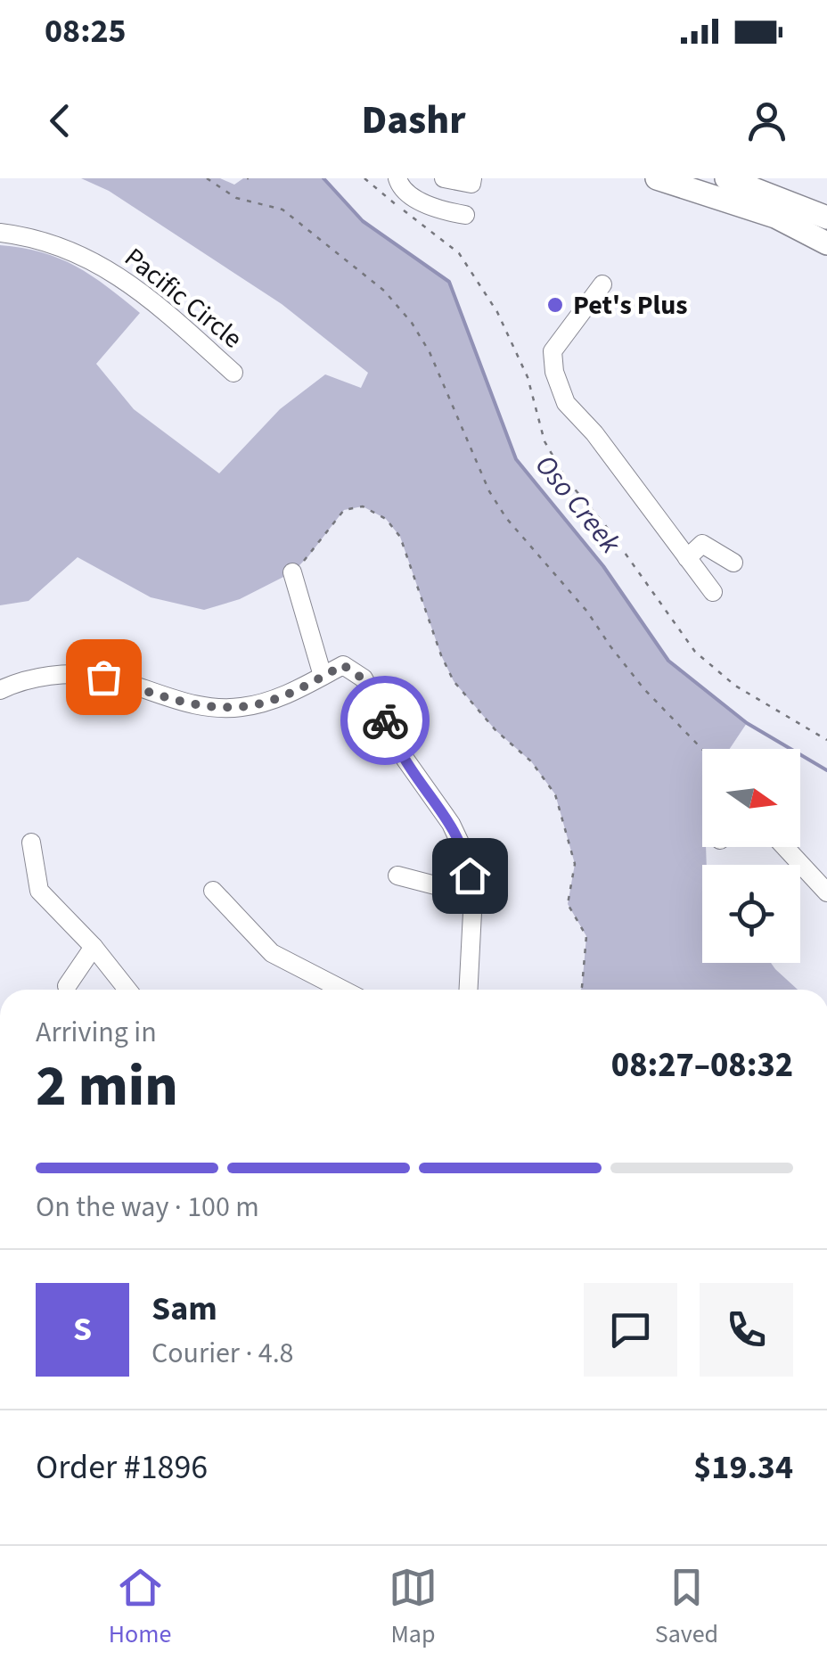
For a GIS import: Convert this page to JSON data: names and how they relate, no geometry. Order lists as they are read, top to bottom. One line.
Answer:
{"streets":{"street":["Pacific Circle"]},"water":["Oso Creek"],"places":["Pet's Plus"],"north":"right","page":{"status":"08:25","header":"Dashr","heading":["2 min","Arriving in","08:27–08:32"],"panel":["Sam","Courier · 4.8","Order #1896","$19.34"],"bar":"On the way · 100 m","round":"S","tabs":["Home","Map","Saved"]}}
